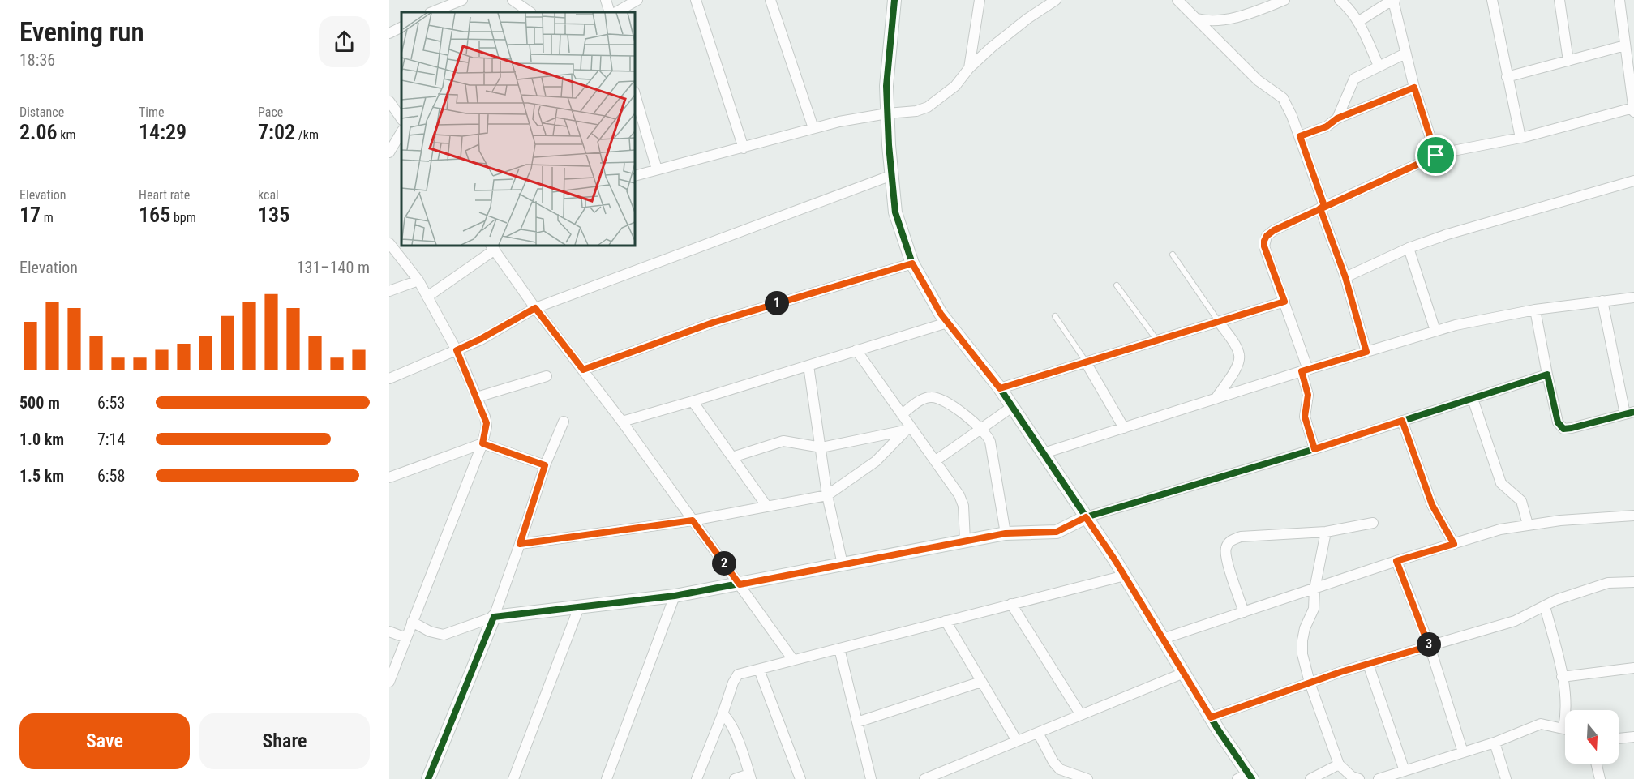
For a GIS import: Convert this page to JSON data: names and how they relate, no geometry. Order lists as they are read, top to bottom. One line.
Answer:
{"north":"bottom","page":{"heading":["Evening run","18:36"],"stats":[["Distance","2.06 km"],["Time","14:29"],["Pace","7:02 /km"],["Elevation","17 m"],["Heart rate","165 bpm"],["kcal","135"]],"chart":["Elevation","131–140 m"],"pins":["1","2","3"],"list":[{"name":"500 m","note":"6:53"},{"name":"1.0 km","note":"7:14"},{"name":"1.5 km","note":"6:58"}],"buttons":["Save","Share"]}}
